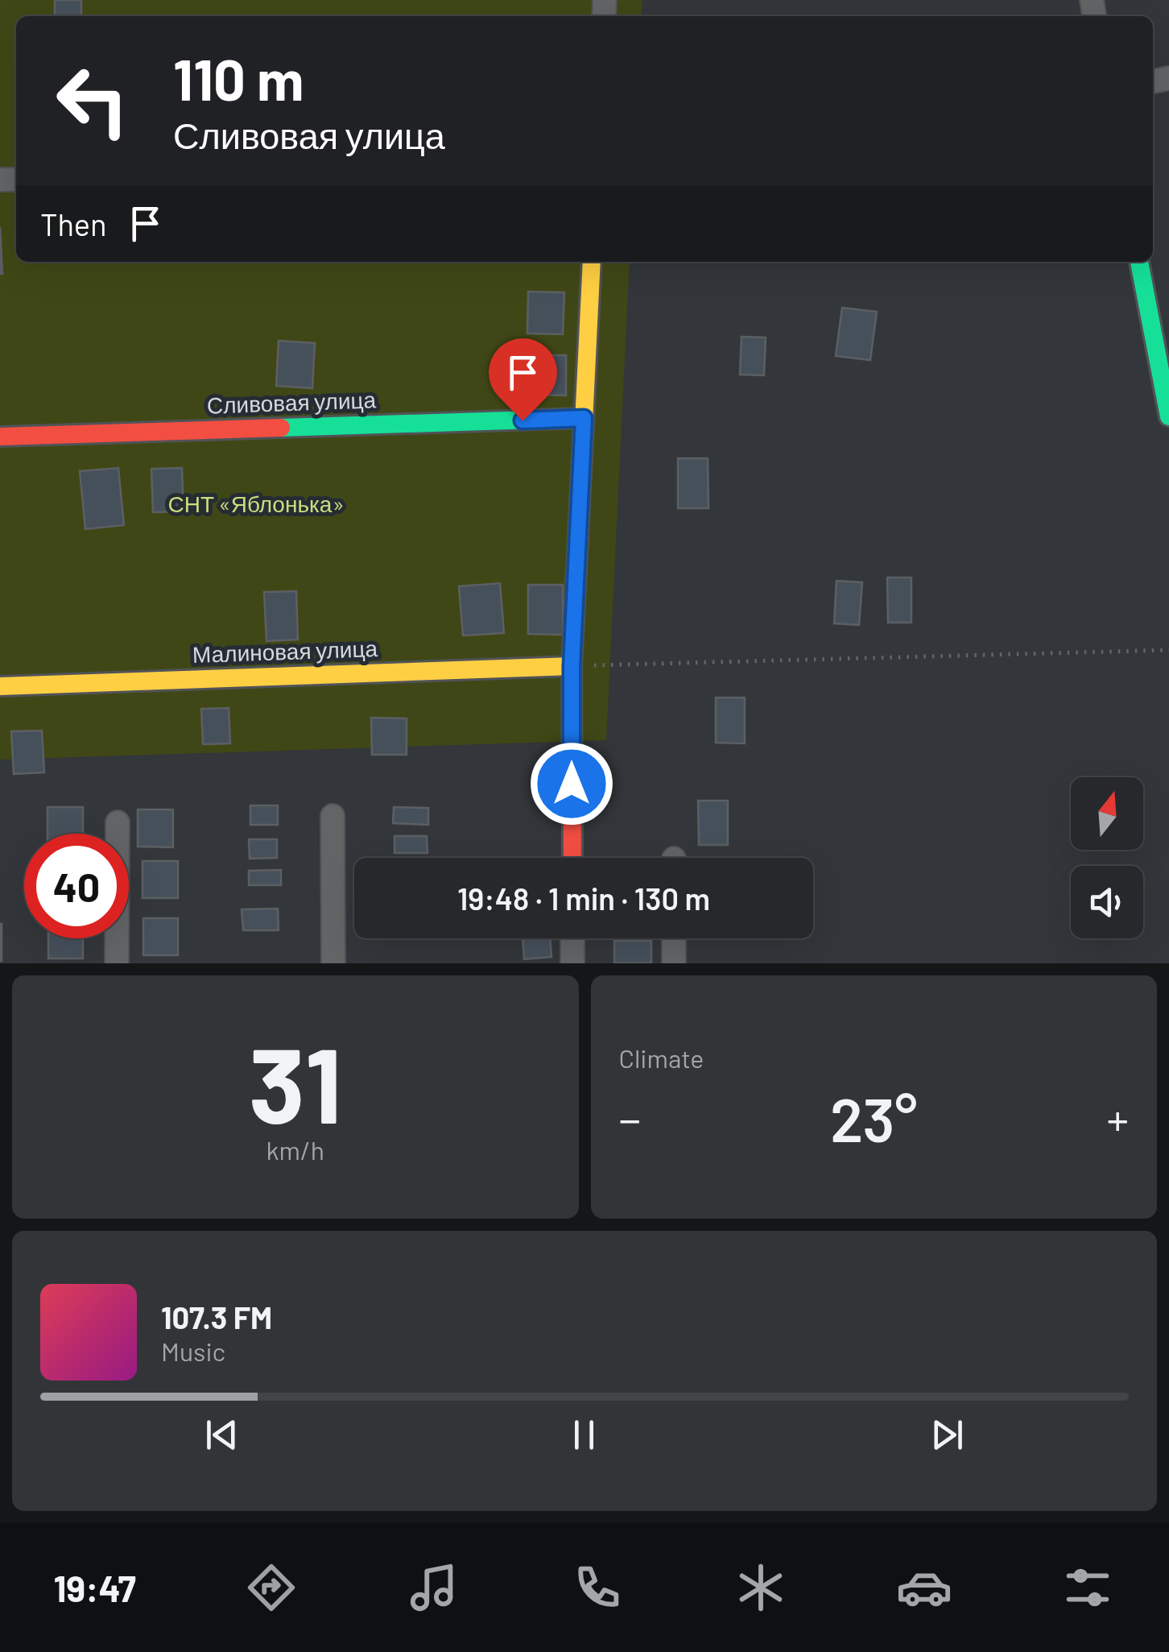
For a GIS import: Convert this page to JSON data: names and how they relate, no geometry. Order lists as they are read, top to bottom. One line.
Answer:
{"streets":{"street":["Сливовая улица","Малиновая улица"]},"parks":["СНТ «Яблонька»"],"north":"top","page":{"turn":["110 m","Сливовая улица"],"then":"Then","limit":"40","trip":"19:48 · 1 min · 130 m","tile":[["31","km/h"],"Climate"],"heat":["−","23°","+"],"song":["107.3 FM","Music"],"tabs":"19:47"}}
